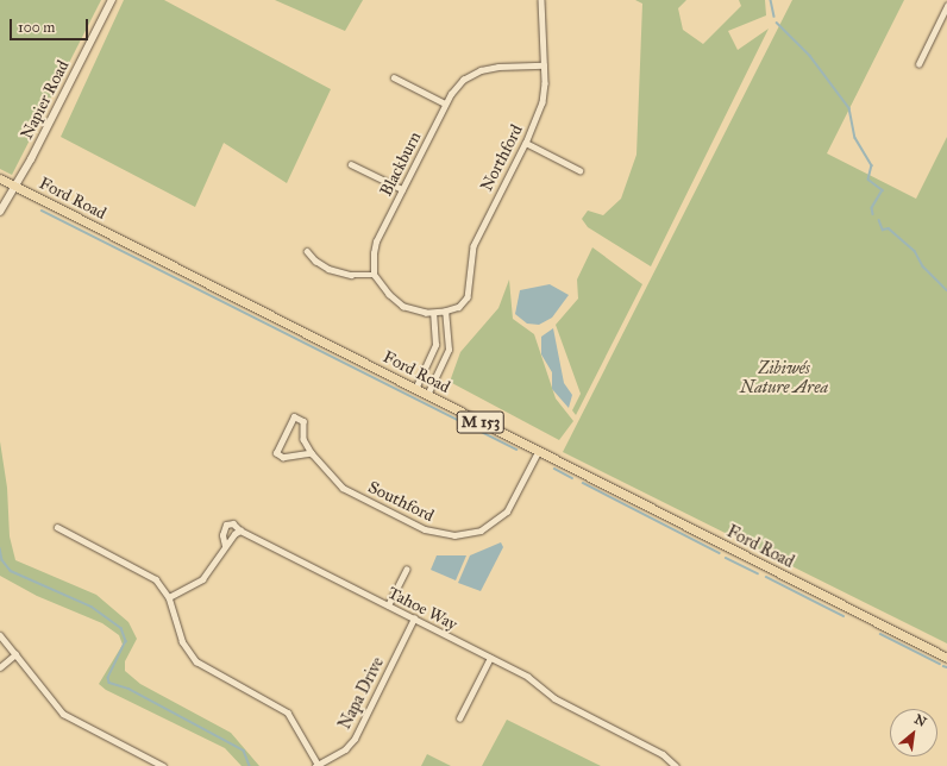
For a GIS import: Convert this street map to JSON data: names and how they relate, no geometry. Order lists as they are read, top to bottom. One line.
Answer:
{"streets":{"main road":["Ford Road","M 153"],"street":["Napier Road","Northford","Blackburn","Southford","Tahoe Way","Napa Drive"]},"crossings":[["Napier Road","Ford Road"],["Northford","Blackburn"],["Ford Road","Southford"],["Tahoe Way","Napa Drive"]],"parks":["Zibiwés Nature Area"],"scale_bar":"100 m","north":"top right"}
